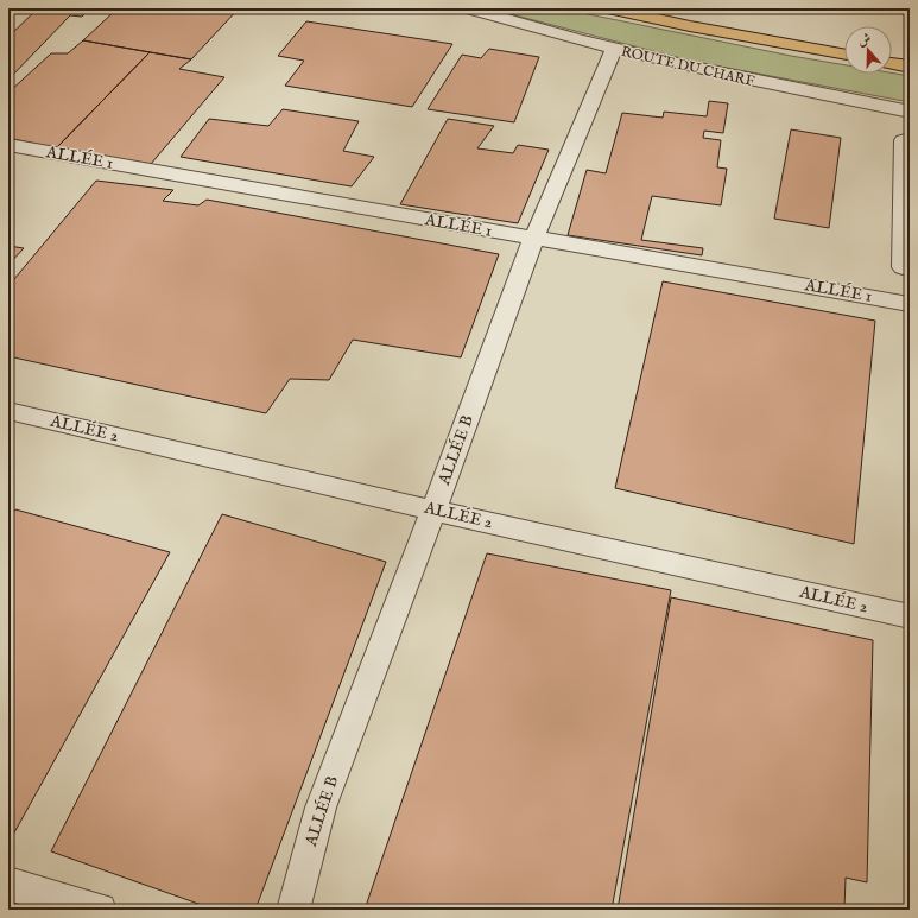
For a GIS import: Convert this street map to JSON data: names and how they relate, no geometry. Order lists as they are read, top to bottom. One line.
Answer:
{"streets":{"street":["ROUTE DU CHARF","ALLÉE 1","ALLÉE 2","ALLÉE B"]},"crossings":[["ROUTE DU CHARF","ALLÉE B"],["ALLÉE 1","ALLÉE B"],["ALLÉE 2","ALLÉE B"]],"north":"top"}
